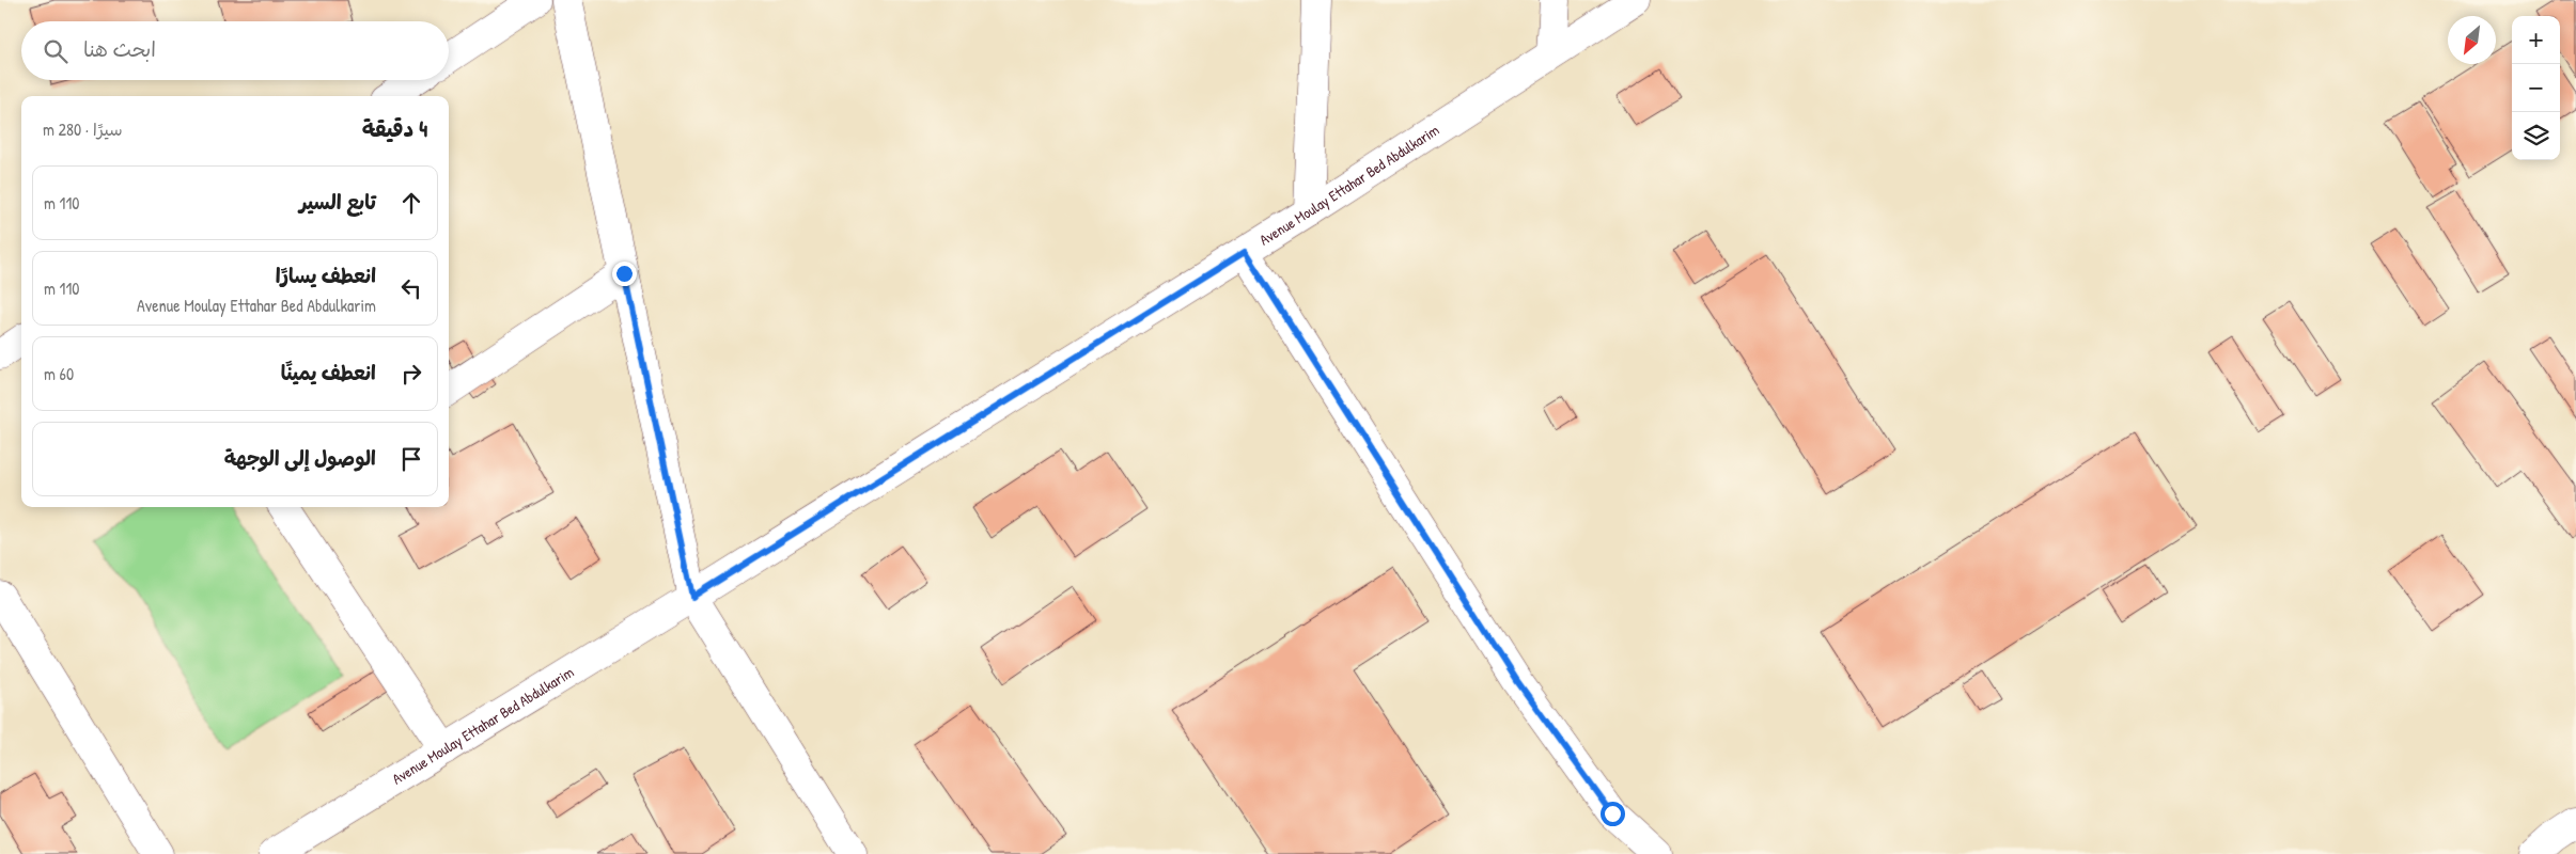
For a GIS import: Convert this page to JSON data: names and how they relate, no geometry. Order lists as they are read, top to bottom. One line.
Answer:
{"streets":{"street":["Avenue Moulay Ettahar Bed Abdulkarim"]},"north":"bottom left","page":{"map_buttons":["+","−"],"search":"ابحث هنا","heading":["4 دقيقة","سيرًا · 280 m"],"list":[["تابع السير","110 m"],["انعطف يسارًا","Avenue Moulay Ettahar Bed Abdulkarim","110 m"],["انعطف يمينًا","60 m"],"الوصول إلى الوجهة"]}}
